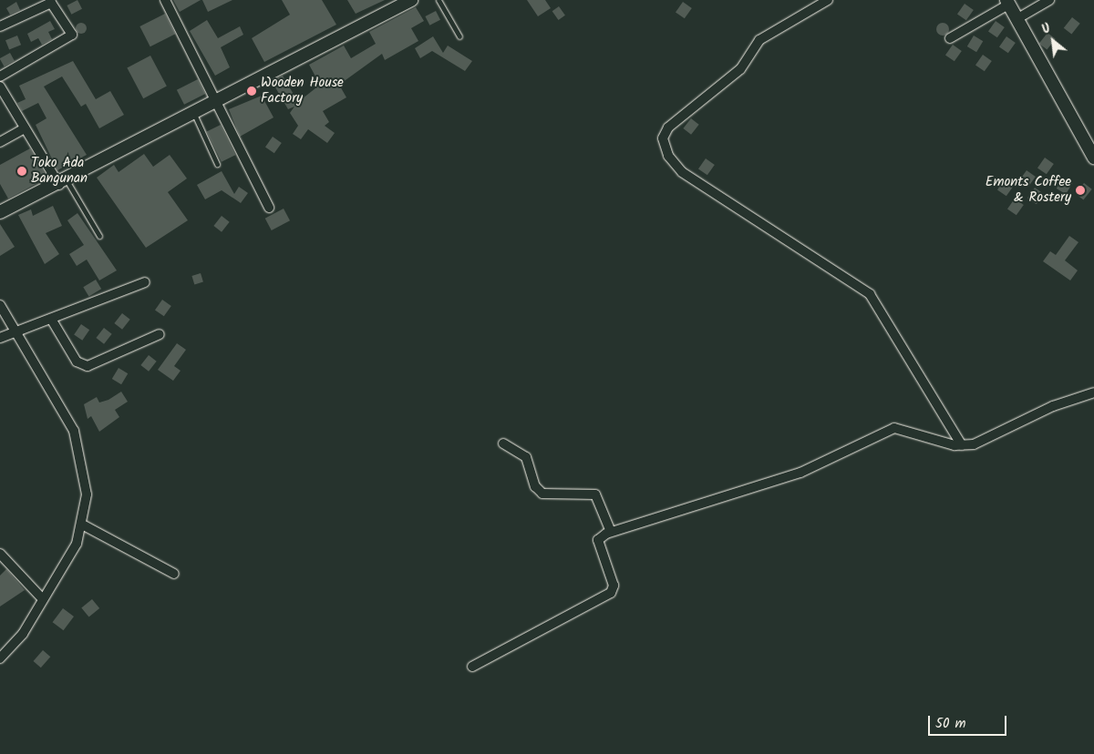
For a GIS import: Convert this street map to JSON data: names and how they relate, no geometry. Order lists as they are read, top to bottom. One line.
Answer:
{"places":["Wooden House Factory","Toko Ada Bangunan","Emonts Coffee & Rostery"],"scale_bar":"50 m","north":"top left"}
